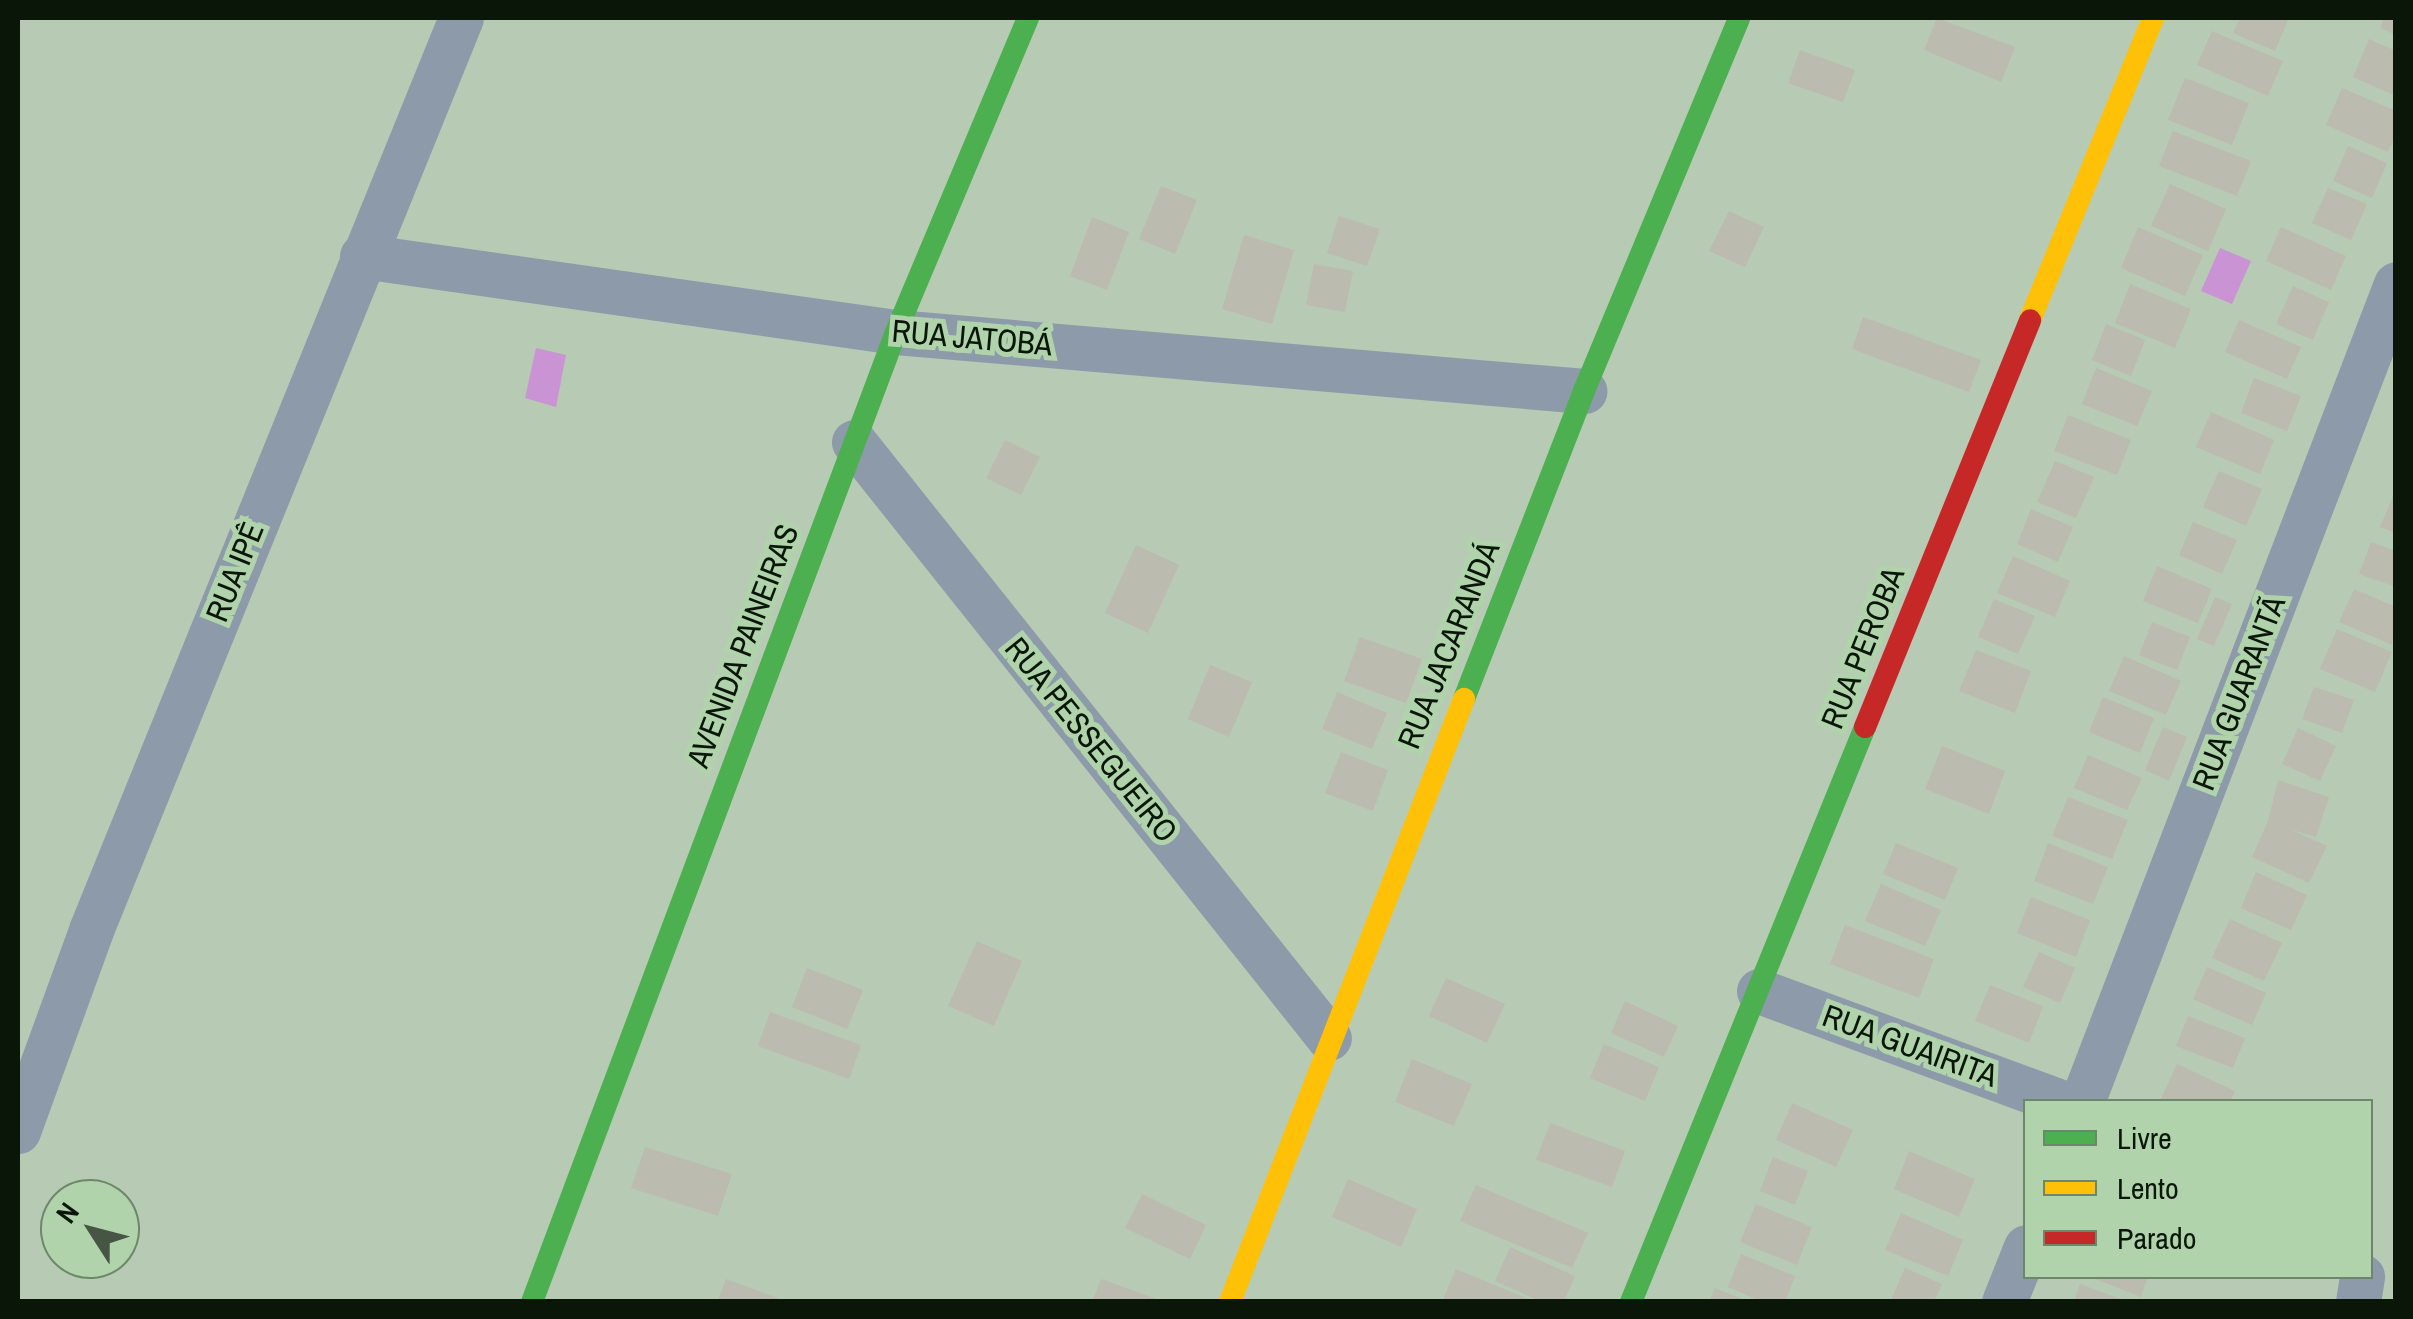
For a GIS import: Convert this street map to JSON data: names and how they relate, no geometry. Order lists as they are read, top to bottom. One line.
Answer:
{"streets":{"street":["RUA JATOBÁ","RUA IPÊ","RUA JACARANDÁ","AVENIDA PAINEIRAS","RUA PEROBA","RUA GUARANTÃ","RUA PESSEGUEIRO","RUA GUAIRITA"]},"crossings":[["RUA JATOBÁ","RUA IPÊ"],["RUA JATOBÁ","RUA JACARANDÁ"],["RUA JATOBÁ","AVENIDA PAINEIRAS"],["RUA JACARANDÁ","RUA PESSEGUEIRO"],["AVENIDA PAINEIRAS","RUA PESSEGUEIRO"],["RUA PEROBA","RUA GUAIRITA"]],"legend":["Livre","Lento","Parado"],"north":"top left"}
